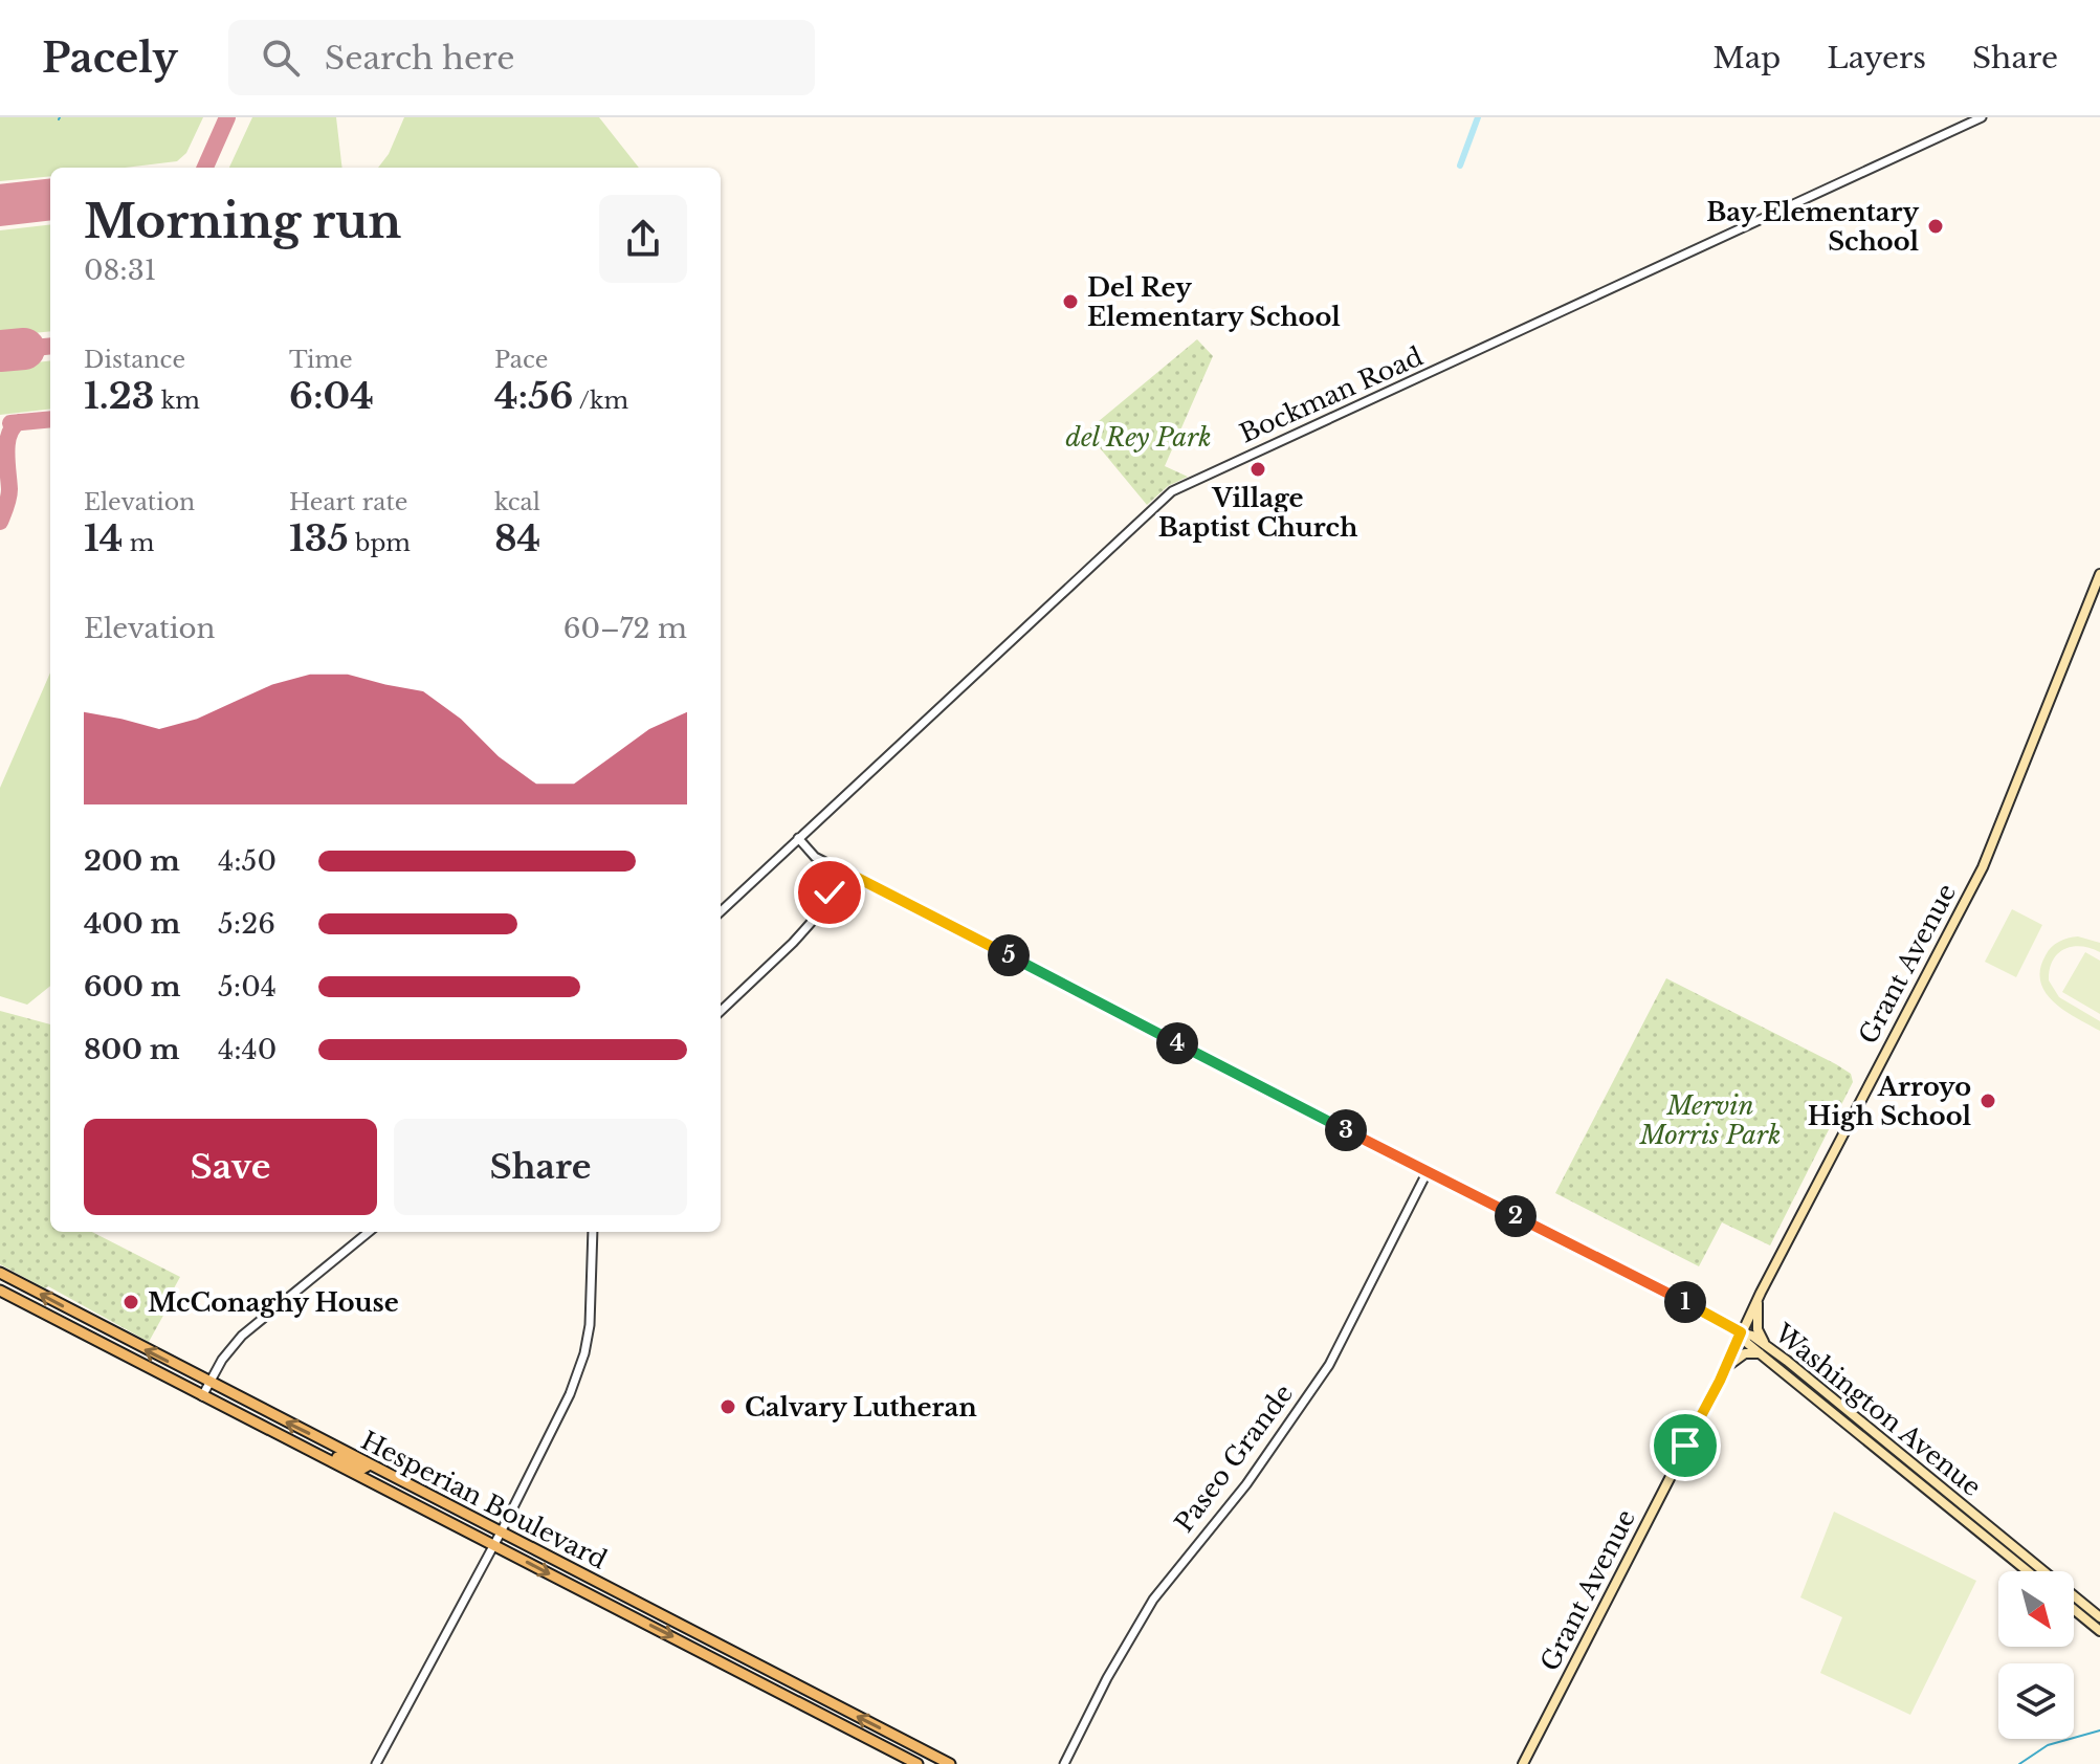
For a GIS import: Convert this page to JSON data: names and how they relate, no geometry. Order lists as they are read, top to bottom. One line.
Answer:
{"streets":{"main road":["Grant Avenue","Washington Avenue","Hesperian Boulevard"],"street":["Bockman Road","Paseo Grande"]},"crossings":[["Grant Avenue","Washington Avenue"]],"parks":["del Rey Park","Mervin Morris Park"],"places":["Bay Elementary School","Del Rey Elementary School","Village Baptist Church","Arroyo High School","McConaghy House","Calvary Lutheran"],"north":"bottom right","page":{"header":"Pacely","search":"Search here","nav":["Map","Layers","Share"],"heading":["Morning run","08:31"],"stats":[["Distance","1.23 km"],["Time","6:04"],["Pace","4:56 /km"],["Elevation","14 m"],["Heart rate","135 bpm"],["kcal","84"]],"chart":["Elevation","60–72 m"],"list":[{"name":"200 m","note":"4:50"},{"name":"400 m","note":"5:26"},{"name":"600 m","note":"5:04"},{"name":"800 m","note":"4:40"}],"pins":["5","4","3","2","1"],"buttons":["Save","Share"]}}
